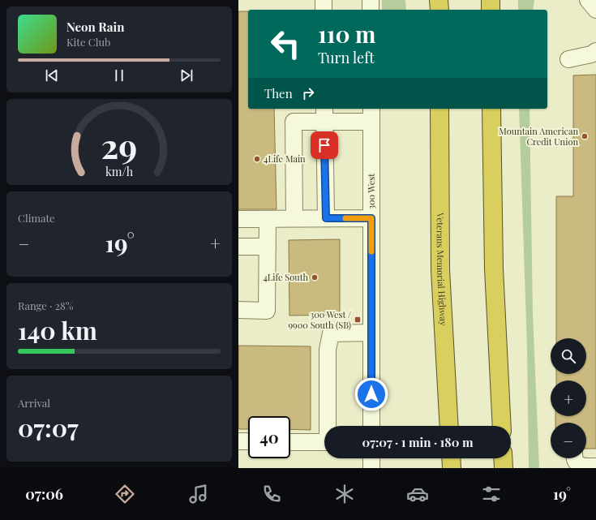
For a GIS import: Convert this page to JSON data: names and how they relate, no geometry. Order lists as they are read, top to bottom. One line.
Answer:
{"streets":{"highway":["Veterans Memorial Highway"],"street":["300 West"]},"places":{"other":["Mountain American Credit Union","4Life Main","4Life South"],"transit":["300 West / 9900 South (SB)"]},"page":{"turn":["110 m","Turn left"],"song":["Neon Rain","Kite Club"],"then":"Then","tile":["Climate",["Range · 28%","140 km"],["Arrival","07:07"]],"heat":["−","19°","+"],"map_buttons":["+","−"],"limit":"40","trip":"07:07 · 1 min · 180 m","tabs":["07:06","19°"],"gauge":["29","km/h"]}}
